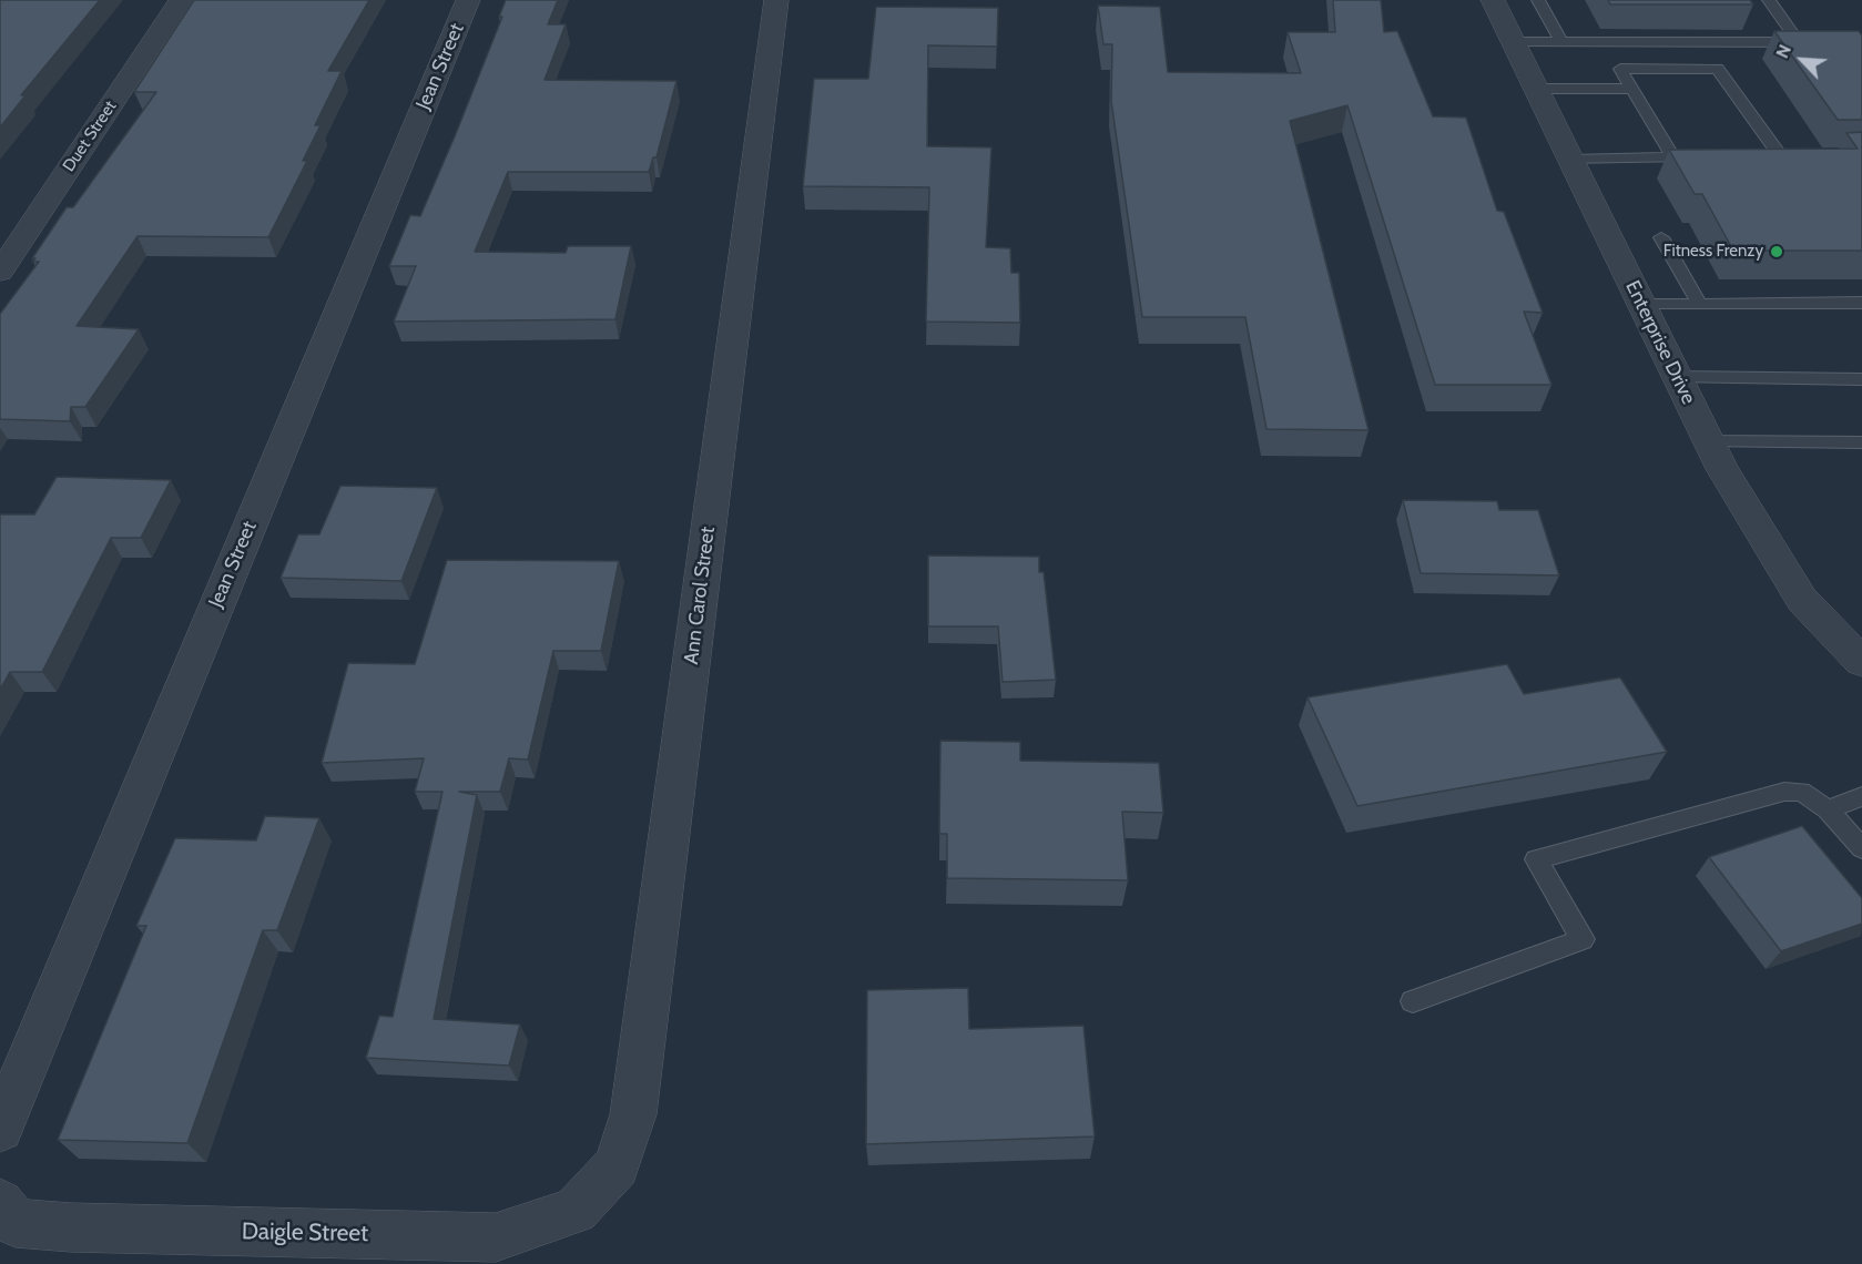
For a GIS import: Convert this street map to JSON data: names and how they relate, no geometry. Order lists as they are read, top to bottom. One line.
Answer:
{"streets":{"street":["Jean Street","Duet Street","Enterprise Drive","Ann Carol Street","Daigle Street"]},"crossings":[["Ann Carol Street","Daigle Street"]],"places":["Fitness Frenzy"],"north":"top left"}
